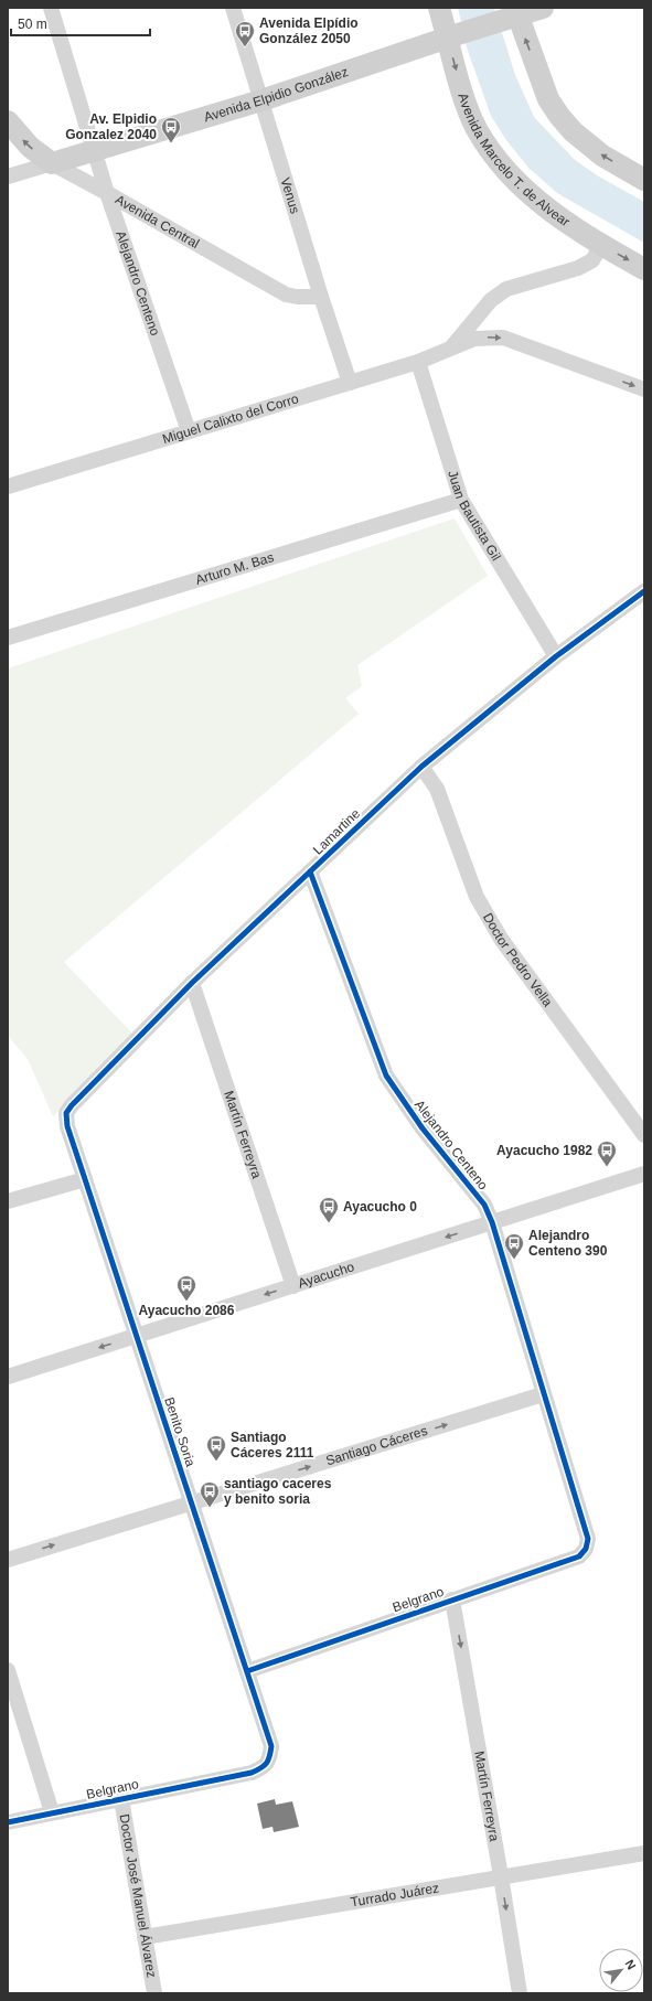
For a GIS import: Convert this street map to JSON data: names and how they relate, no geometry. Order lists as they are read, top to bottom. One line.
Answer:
{"streets":{"main road":["Avenida Elpidio González","Avenida Marcelo T. de Alvear","Avenida Central"],"street":["Venus","Alejandro Centeno","Miguel Calixto del Corro","Juan Bautista Gil","Arturo M. Bas","Lamartine","Doctor Pedro Vella","Martín Ferreyra","Ayacucho","Benito Soria","Santiago Cáceres","Belgrano","Turrado Juárez","Doctor José Manuel Álvarez"]},"crossings":[["Avenida Elpidio González","Avenida Marcelo T. de Alvear"],["Avenida Elpidio González","Venus"],["Avenida Elpidio González","Avenida Central"],["Avenida Elpidio González","Alejandro Centeno"],["Avenida Marcelo T. de Alvear","Miguel Calixto del Corro"],["Venus","Avenida Central"],["Venus","Miguel Calixto del Corro"],["Avenida Central","Alejandro Centeno"],["Alejandro Centeno","Miguel Calixto del Corro"],["Alejandro Centeno","Lamartine"],["Alejandro Centeno","Ayacucho"],["Alejandro Centeno","Santiago Cáceres"],["Alejandro Centeno","Belgrano"],["Miguel Calixto del Corro","Juan Bautista Gil"],["Juan Bautista Gil","Arturo M. Bas"],["Juan Bautista Gil","Lamartine"],["Lamartine","Doctor Pedro Vella"],["Lamartine","Martín Ferreyra"],["Lamartine","Benito Soria"],["Martín Ferreyra","Ayacucho"],["Martín Ferreyra","Belgrano"],["Martín Ferreyra","Turrado Juárez"],["Ayacucho","Benito Soria"],["Benito Soria","Santiago Cáceres"],["Benito Soria","Belgrano"],["Belgrano","Doctor José Manuel Álvarez"],["Turrado Juárez","Doctor José Manuel Álvarez"]],"one_way":["Martín Ferreyra","Ayacucho","Santiago Cáceres"],"places":{"bus stop":["Avenida Elpídio González 2050","Av. Elpidio Gonzalez 2040","Ayacucho 1982","Ayacucho 0","Alejandro Centeno 390","Ayacucho 2086","Santiago Cáceres 2111","santiago caceres y benito soria"]},"scale_bar":"50 m","north":"top right"}
